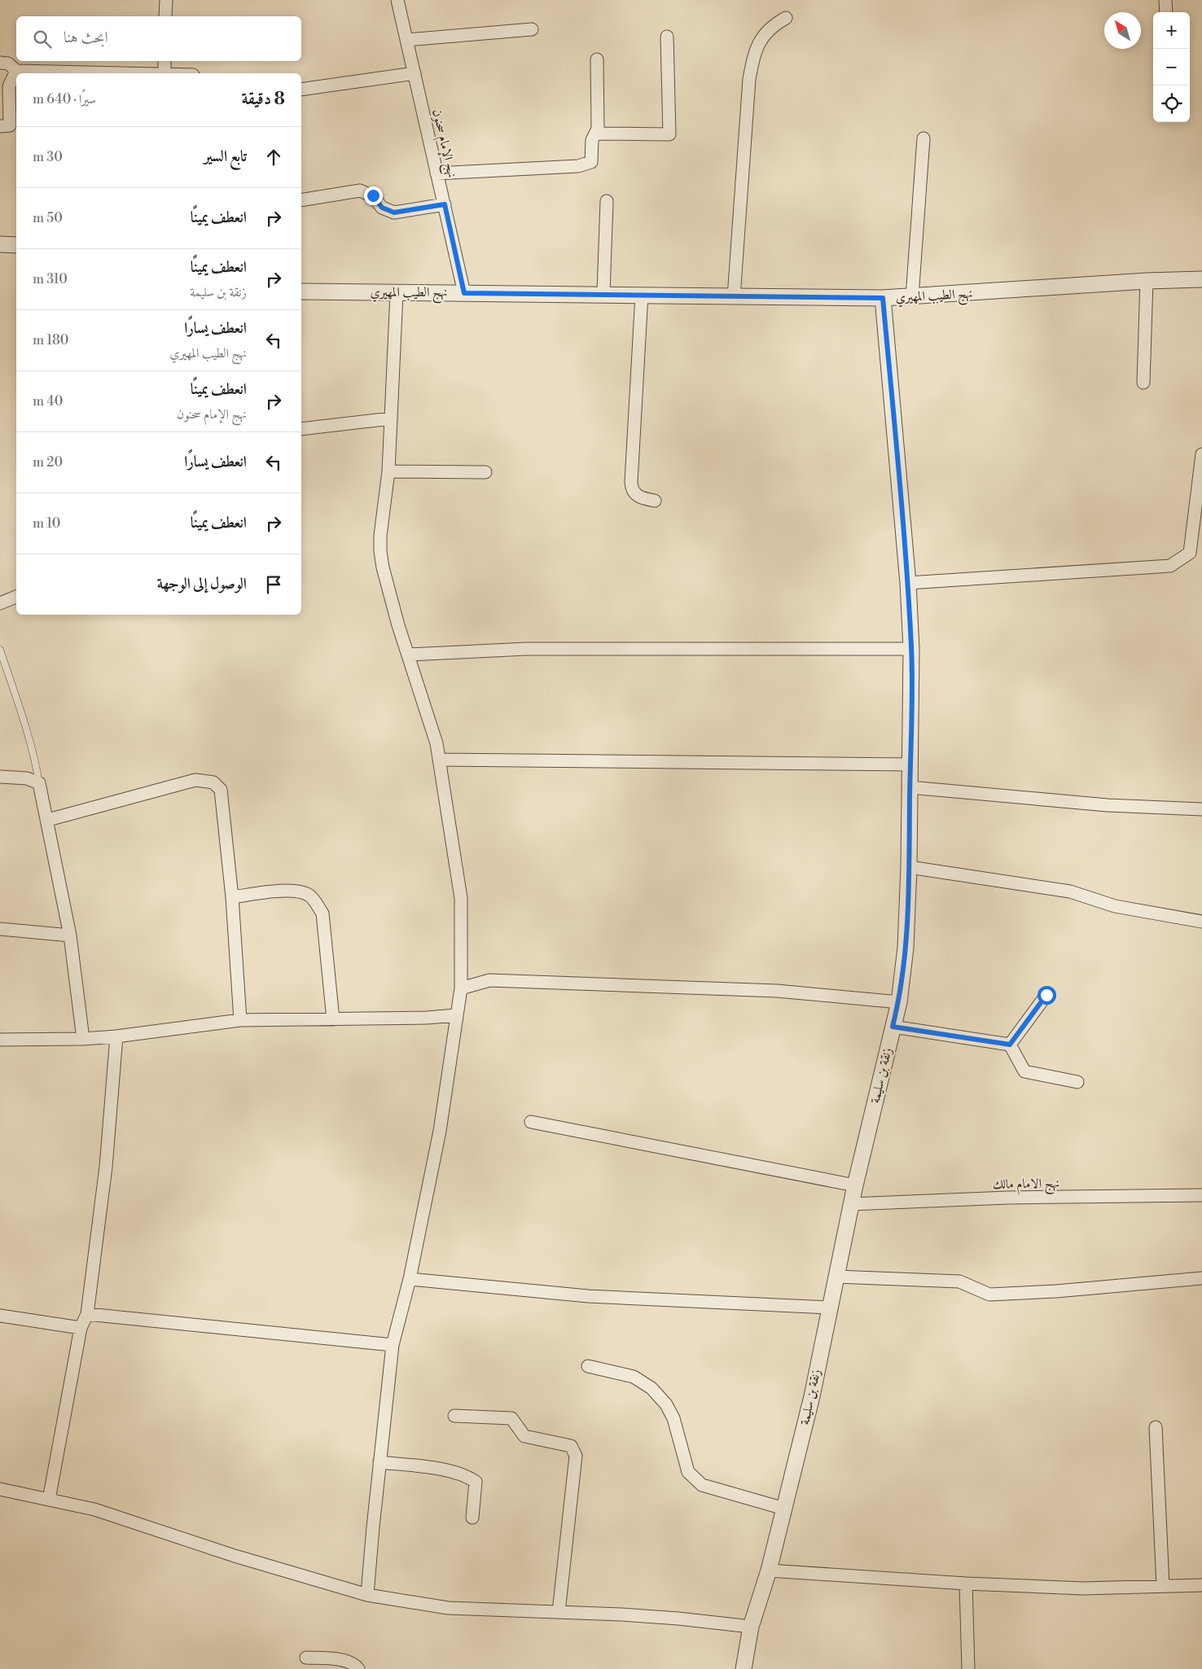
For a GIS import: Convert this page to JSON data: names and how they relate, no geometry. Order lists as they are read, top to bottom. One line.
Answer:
{"streets":{"street":["نهج الإمام سحنون","نهج الطيب المهيري","زنقة بن سليمة","نهج الامام مالك"]},"crossings":[["نهج الإمام سحنون","نهج الطيب المهيري"],["نهج الطيب المهيري","زنقة بن سليمة"],["زنقة بن سليمة","نهج الامام مالك"]],"north":"top left","page":{"map_buttons":["+","−"],"search":"ابحث هنا","heading":["8 دقيقة","سيرًا · 640 m"],"list":[["تابع السير","30 m"],["انعطف يمينًا","50 m"],["انعطف يمينًا","زنقة بن سليمة","310 m"],["انعطف يسارًا","نهج الطيب المهيري","180 m"],["انعطف يمينًا","نهج الإمام سحنون","40 m"],["انعطف يسارًا","20 m"],["انعطف يمينًا","10 m"],"الوصول إلى الوجهة"]}}
